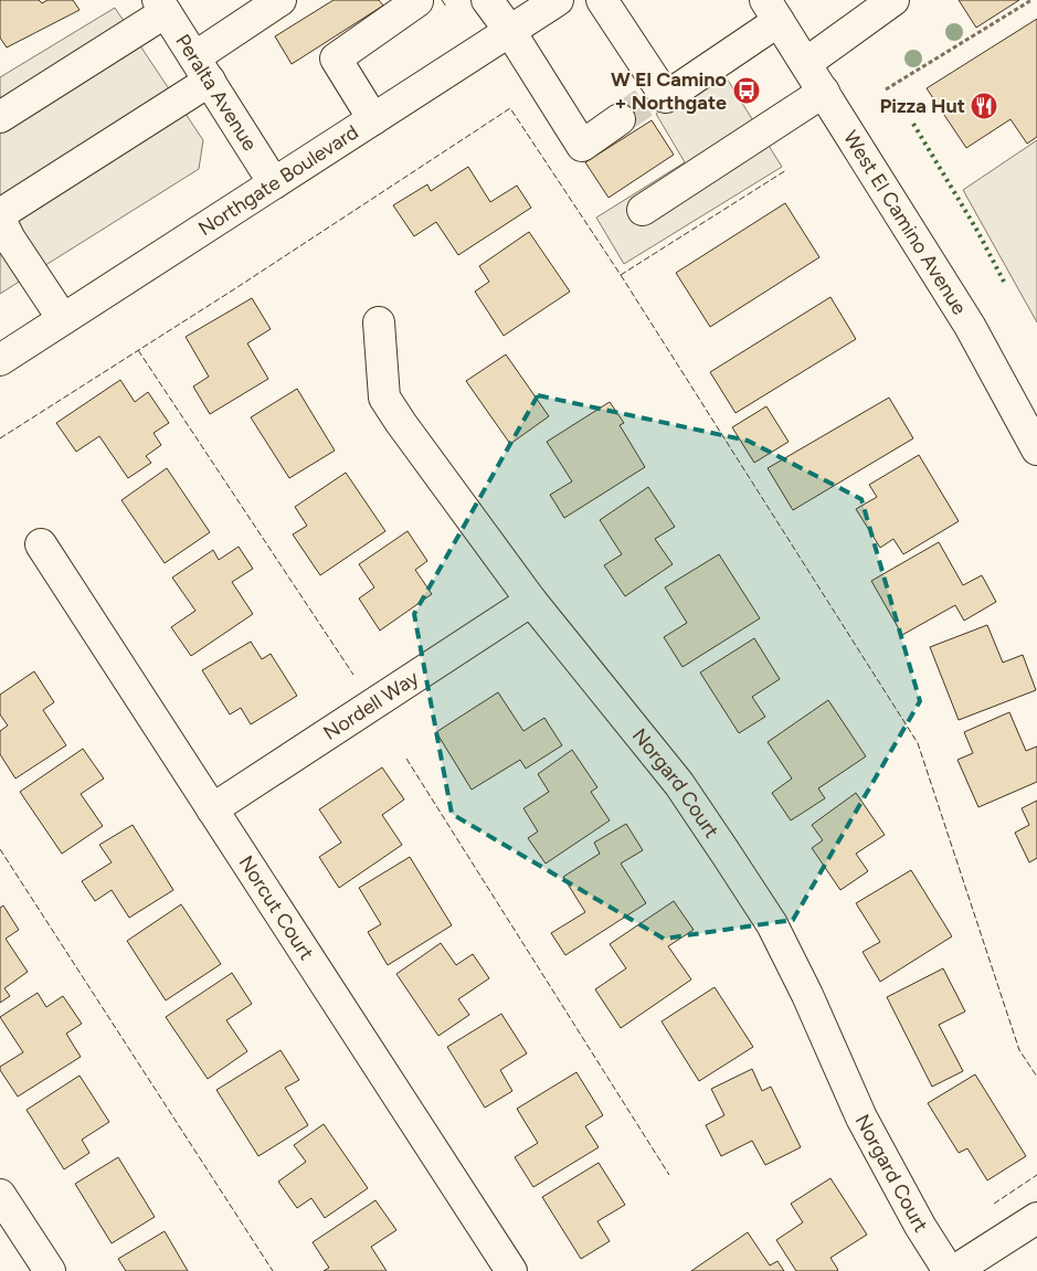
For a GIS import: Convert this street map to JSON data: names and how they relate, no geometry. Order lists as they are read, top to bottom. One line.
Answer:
{"streets":{"street":["Peralta Avenue","Northgate Boulevard","West El Camino Avenue","Nordell Way","Norgard Court","Norcut Court"]},"crossings":[["Peralta Avenue","Northgate Boulevard"],["Nordell Way","Norgard Court"],["Nordell Way","Norcut Court"]],"places":{"bus stop":["W El Camino + Northgate"],"restaurant":["Pizza Hut"]}}
